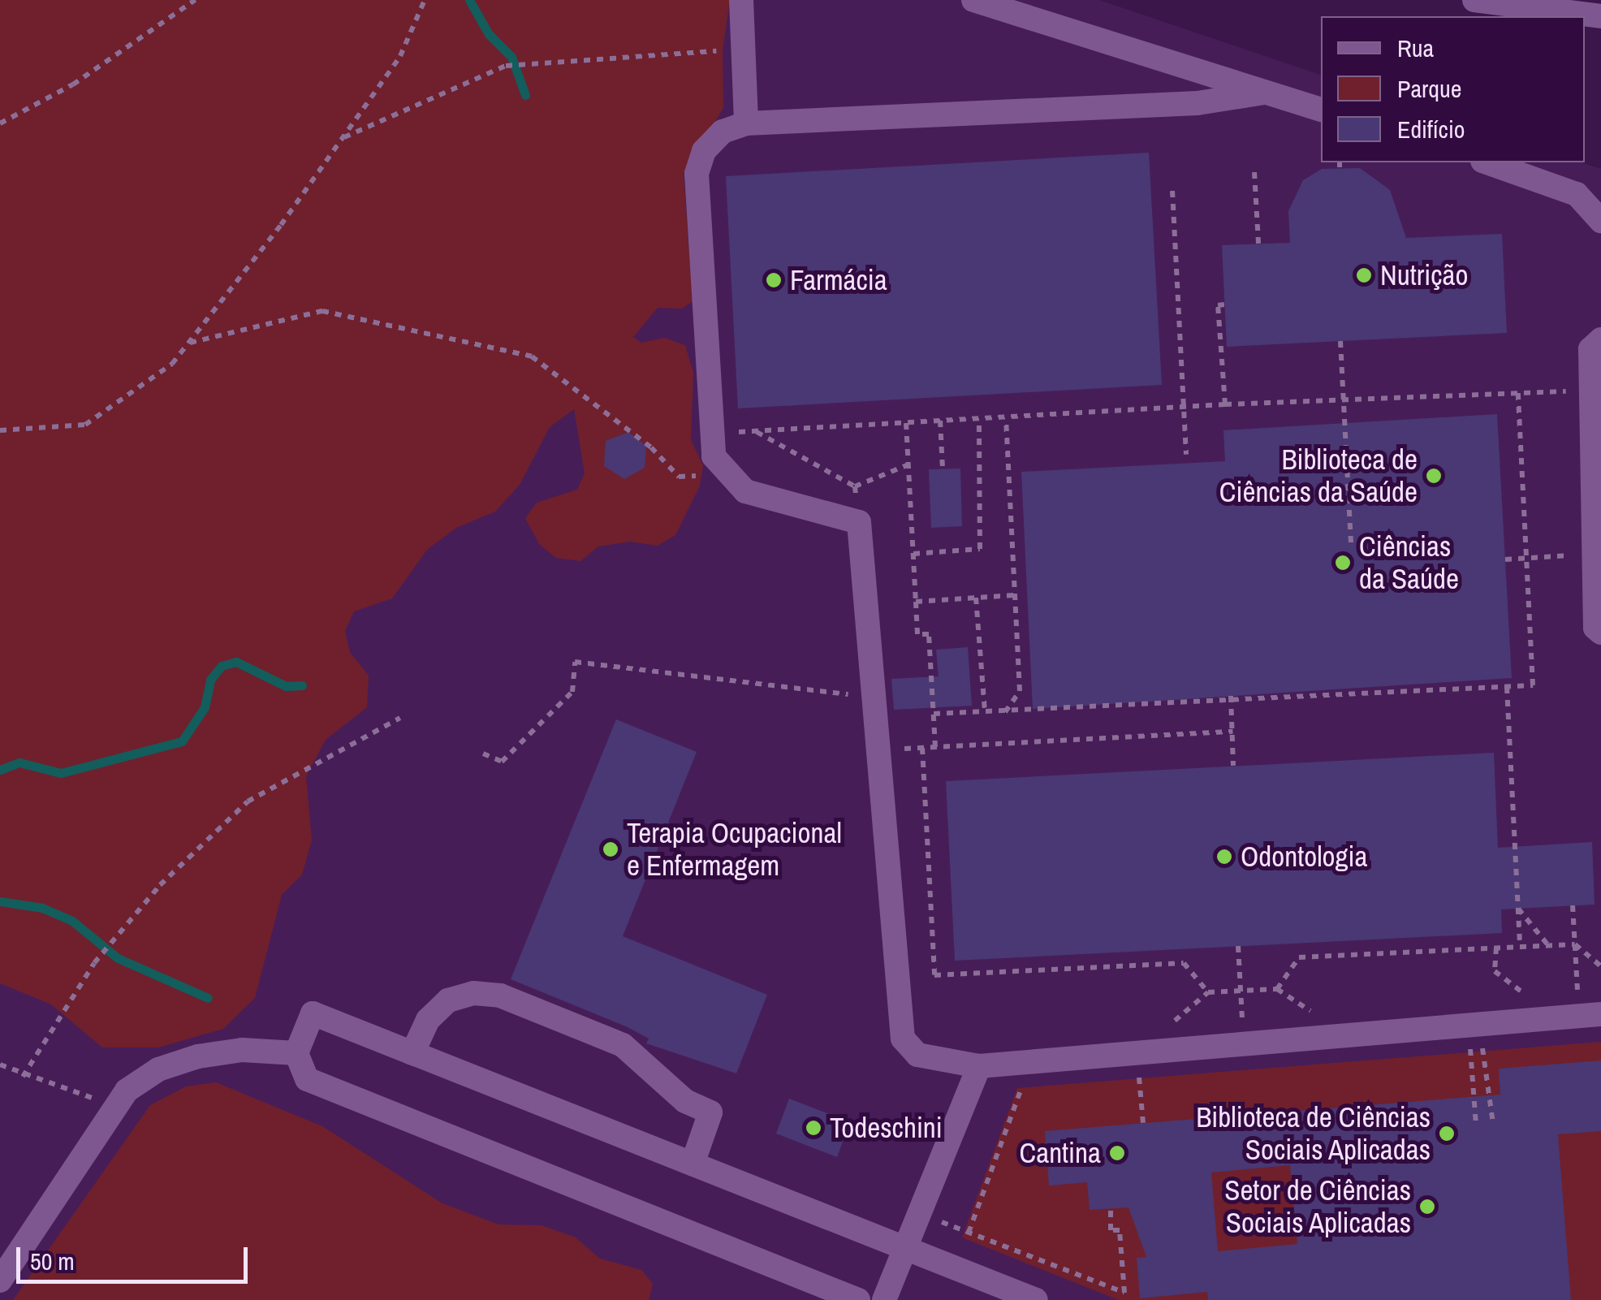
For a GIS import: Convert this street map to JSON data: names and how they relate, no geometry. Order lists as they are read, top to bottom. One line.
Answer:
{"places":["Nutrição","Farmácia","Biblioteca de Ciências da Saúde","Ciências da Saúde","Terapia Ocupacional e Enfermagem","Odontologia","Todeschini","Biblioteca de Ciências Sociais Aplicadas","Cantina","Setor de Ciências Sociais Aplicadas"],"legend":["Rua","Parque","Edifício"],"scale_bar":"50 m"}
